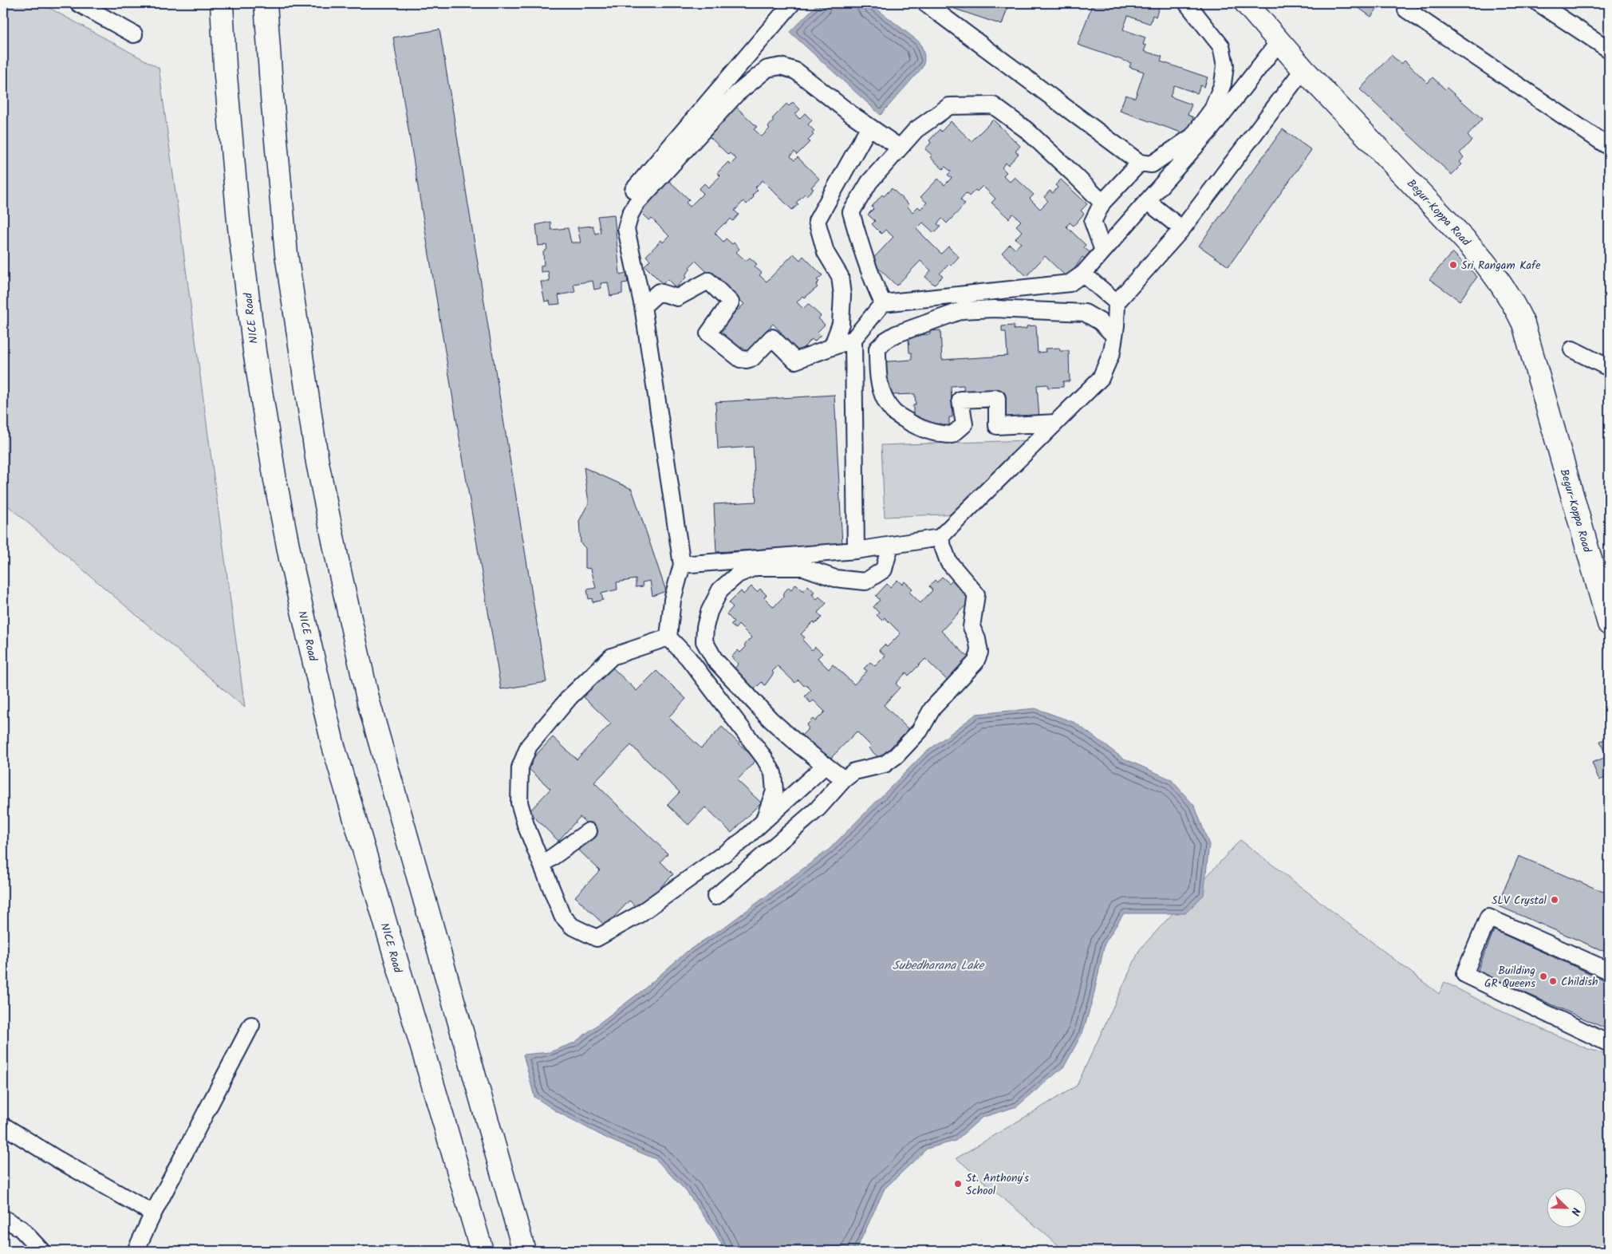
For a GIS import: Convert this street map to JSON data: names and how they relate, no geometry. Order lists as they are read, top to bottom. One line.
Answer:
{"streets":{"main road":["Begur-Koppa Road","NICE Road"]},"water":["Subedharana Lake"],"places":["Sri Rangam Kafe","SLV Crystal","Building GR Queens","Childish","St. Anthony's School"],"north":"bottom right"}
